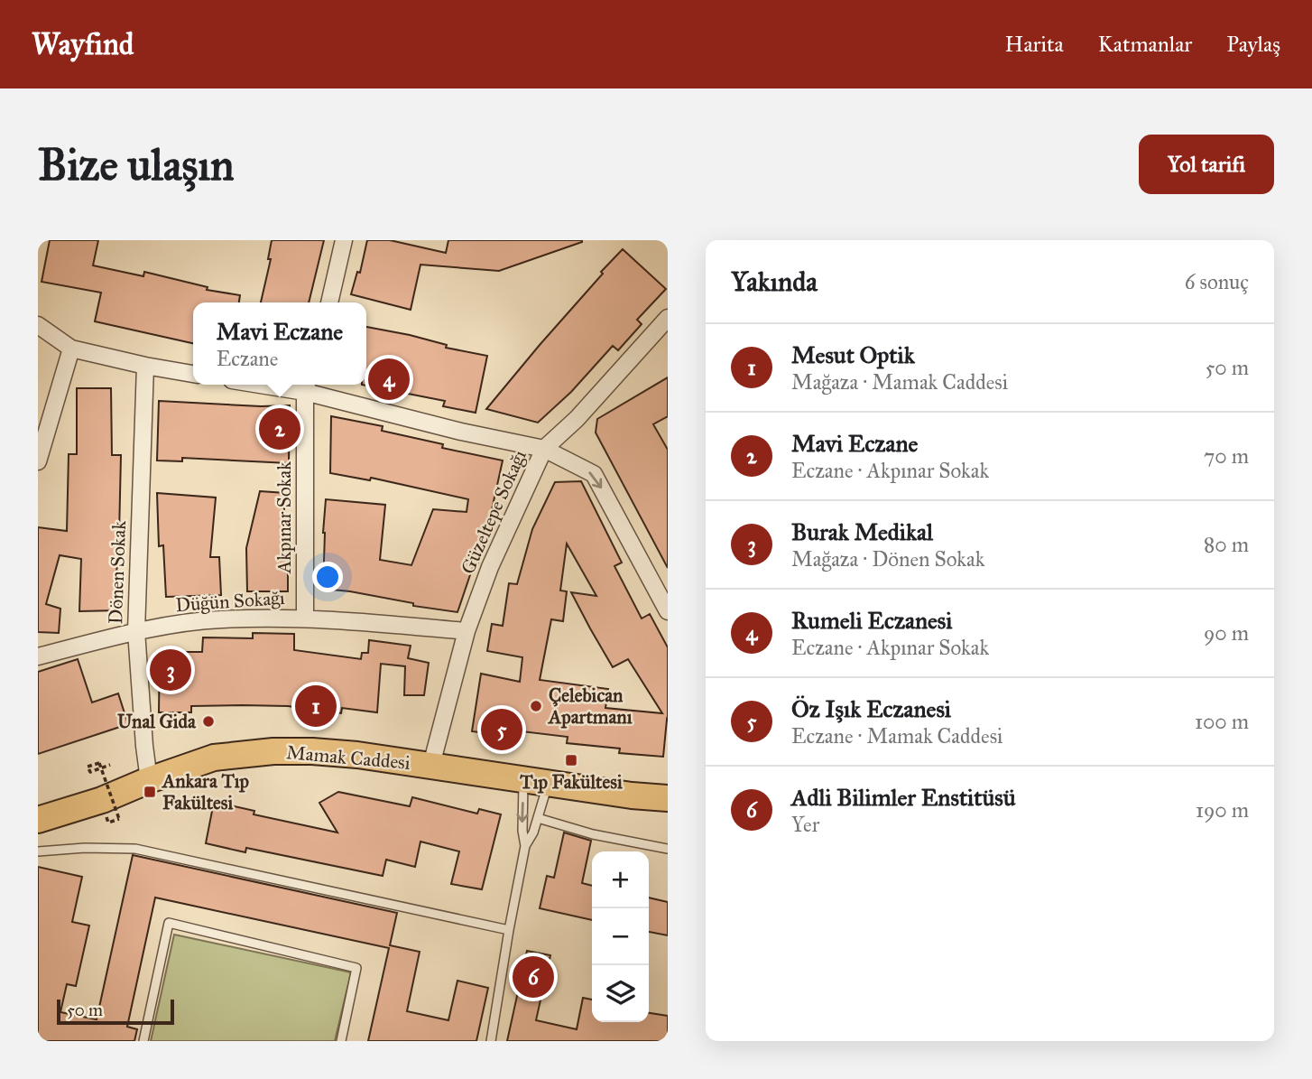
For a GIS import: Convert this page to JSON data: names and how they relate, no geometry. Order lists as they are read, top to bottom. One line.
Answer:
{"streets":{"main road":["Mamak Caddesi"],"street":["Güzeltepe Sokağı","Akpınar Sokak","Dönen Sokak","Düğün Sokağı"]},"crossings":[["Güzeltepe Sokağı","Düğün Sokağı"],["Güzeltepe Sokağı","Mamak Caddesi"],["Akpınar Sokak","Düğün Sokağı"],["Dönen Sokak","Düğün Sokağı"],["Dönen Sokak","Mamak Caddesi"]],"places":{"other":["Çelebican Apartmanı","Unal Gida"],"transit":["Tıp Fakültesi","Ankara Tıp Fakültesi"]},"scale_bar":"50 m","page":{"header":"Wayfind","nav":["Harita","Katmanlar","Paylaş"],"buttons":"Yol tarifi","title":"Bize ulaşın","heading":["Yakında","6 sonuç"],"popup":["Mavi Eczane","Eczane"],"list":[{"mark":"1","name":"Mesut Optik","note":"Mağaza · Mamak Caddesi","value":"50 m"},{"mark":"2","name":"Mavi Eczane","note":"Eczane · Akpınar Sokak","value":"70 m"},{"mark":"3","name":"Burak Medikal","note":"Mağaza · Dönen Sokak","value":"80 m"},{"mark":"4","name":"Rumeli Eczanesi","note":"Eczane · Akpınar Sokak","value":"90 m"},{"mark":"5","name":"Öz Işık Eczanesi","note":"Eczane · Mamak Caddesi","value":"100 m"},{"mark":"6","name":"Adli Bilimler Enstitüsü","note":"Yer","value":"190 m"}],"pins":["4","2","3","1","5","6"],"map_buttons":["+","−"],"scale":"50 m"}}
